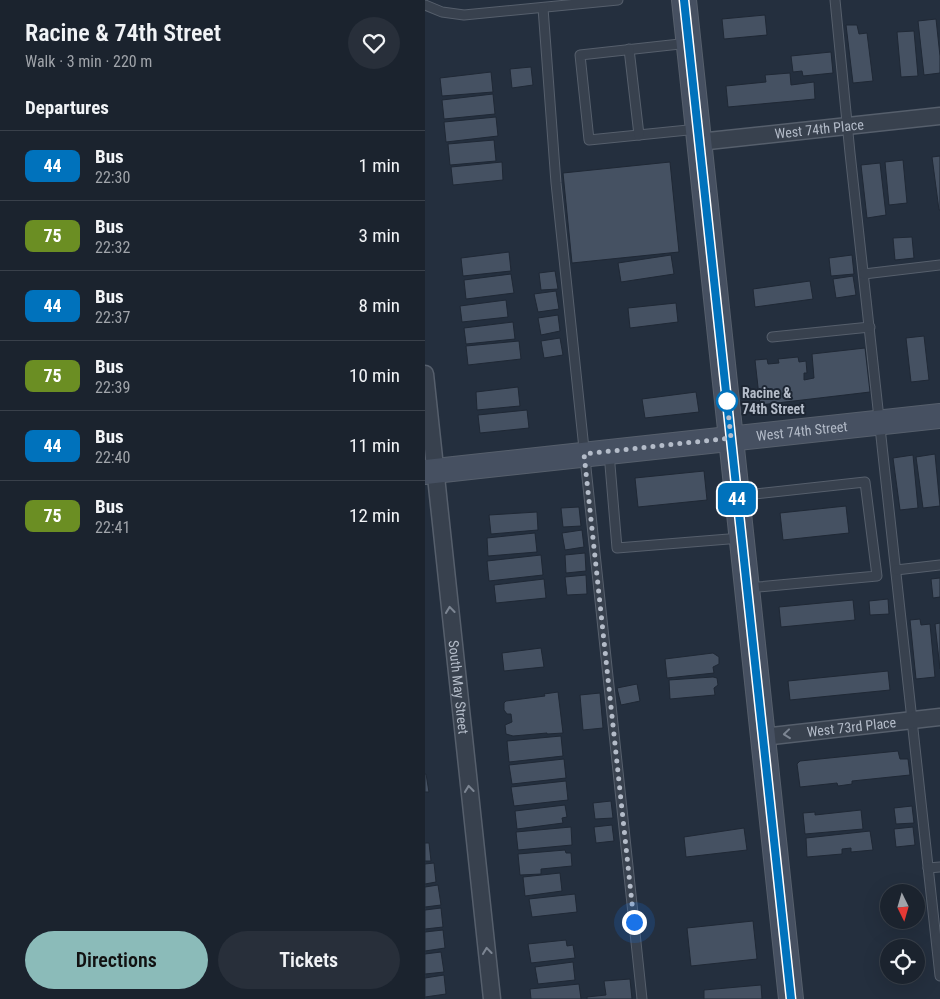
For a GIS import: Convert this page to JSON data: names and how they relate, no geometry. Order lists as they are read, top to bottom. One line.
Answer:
{"streets":{"street":["West 74th Place","West 74th Street","South May Street","West 73rd Place"]},"crossings":[["West 74th Street","South May Street"]],"one_way":["South May Street","West 73rd Place"],"places":["Racine & 74th Street"],"lines":["bus line 44"],"north":"bottom","page":{"heading":[["Racine & 74th Street","Walk · 3 min · 220 m"],"Departures"],"on_map":"44","list":[{"mark":"44","name":"Bus","note":"22:30","value":"1 min"},{"mark":"75","name":"Bus","note":"22:32","value":"3 min"},{"mark":"44","name":"Bus","note":"22:37","value":"8 min"},{"mark":"75","name":"Bus","note":"22:39","value":"10 min"},{"mark":"44","name":"Bus","note":"22:40","value":"11 min"},{"mark":"75","name":"Bus","note":"22:41","value":"12 min"}],"buttons":["Directions","Tickets"]}}
